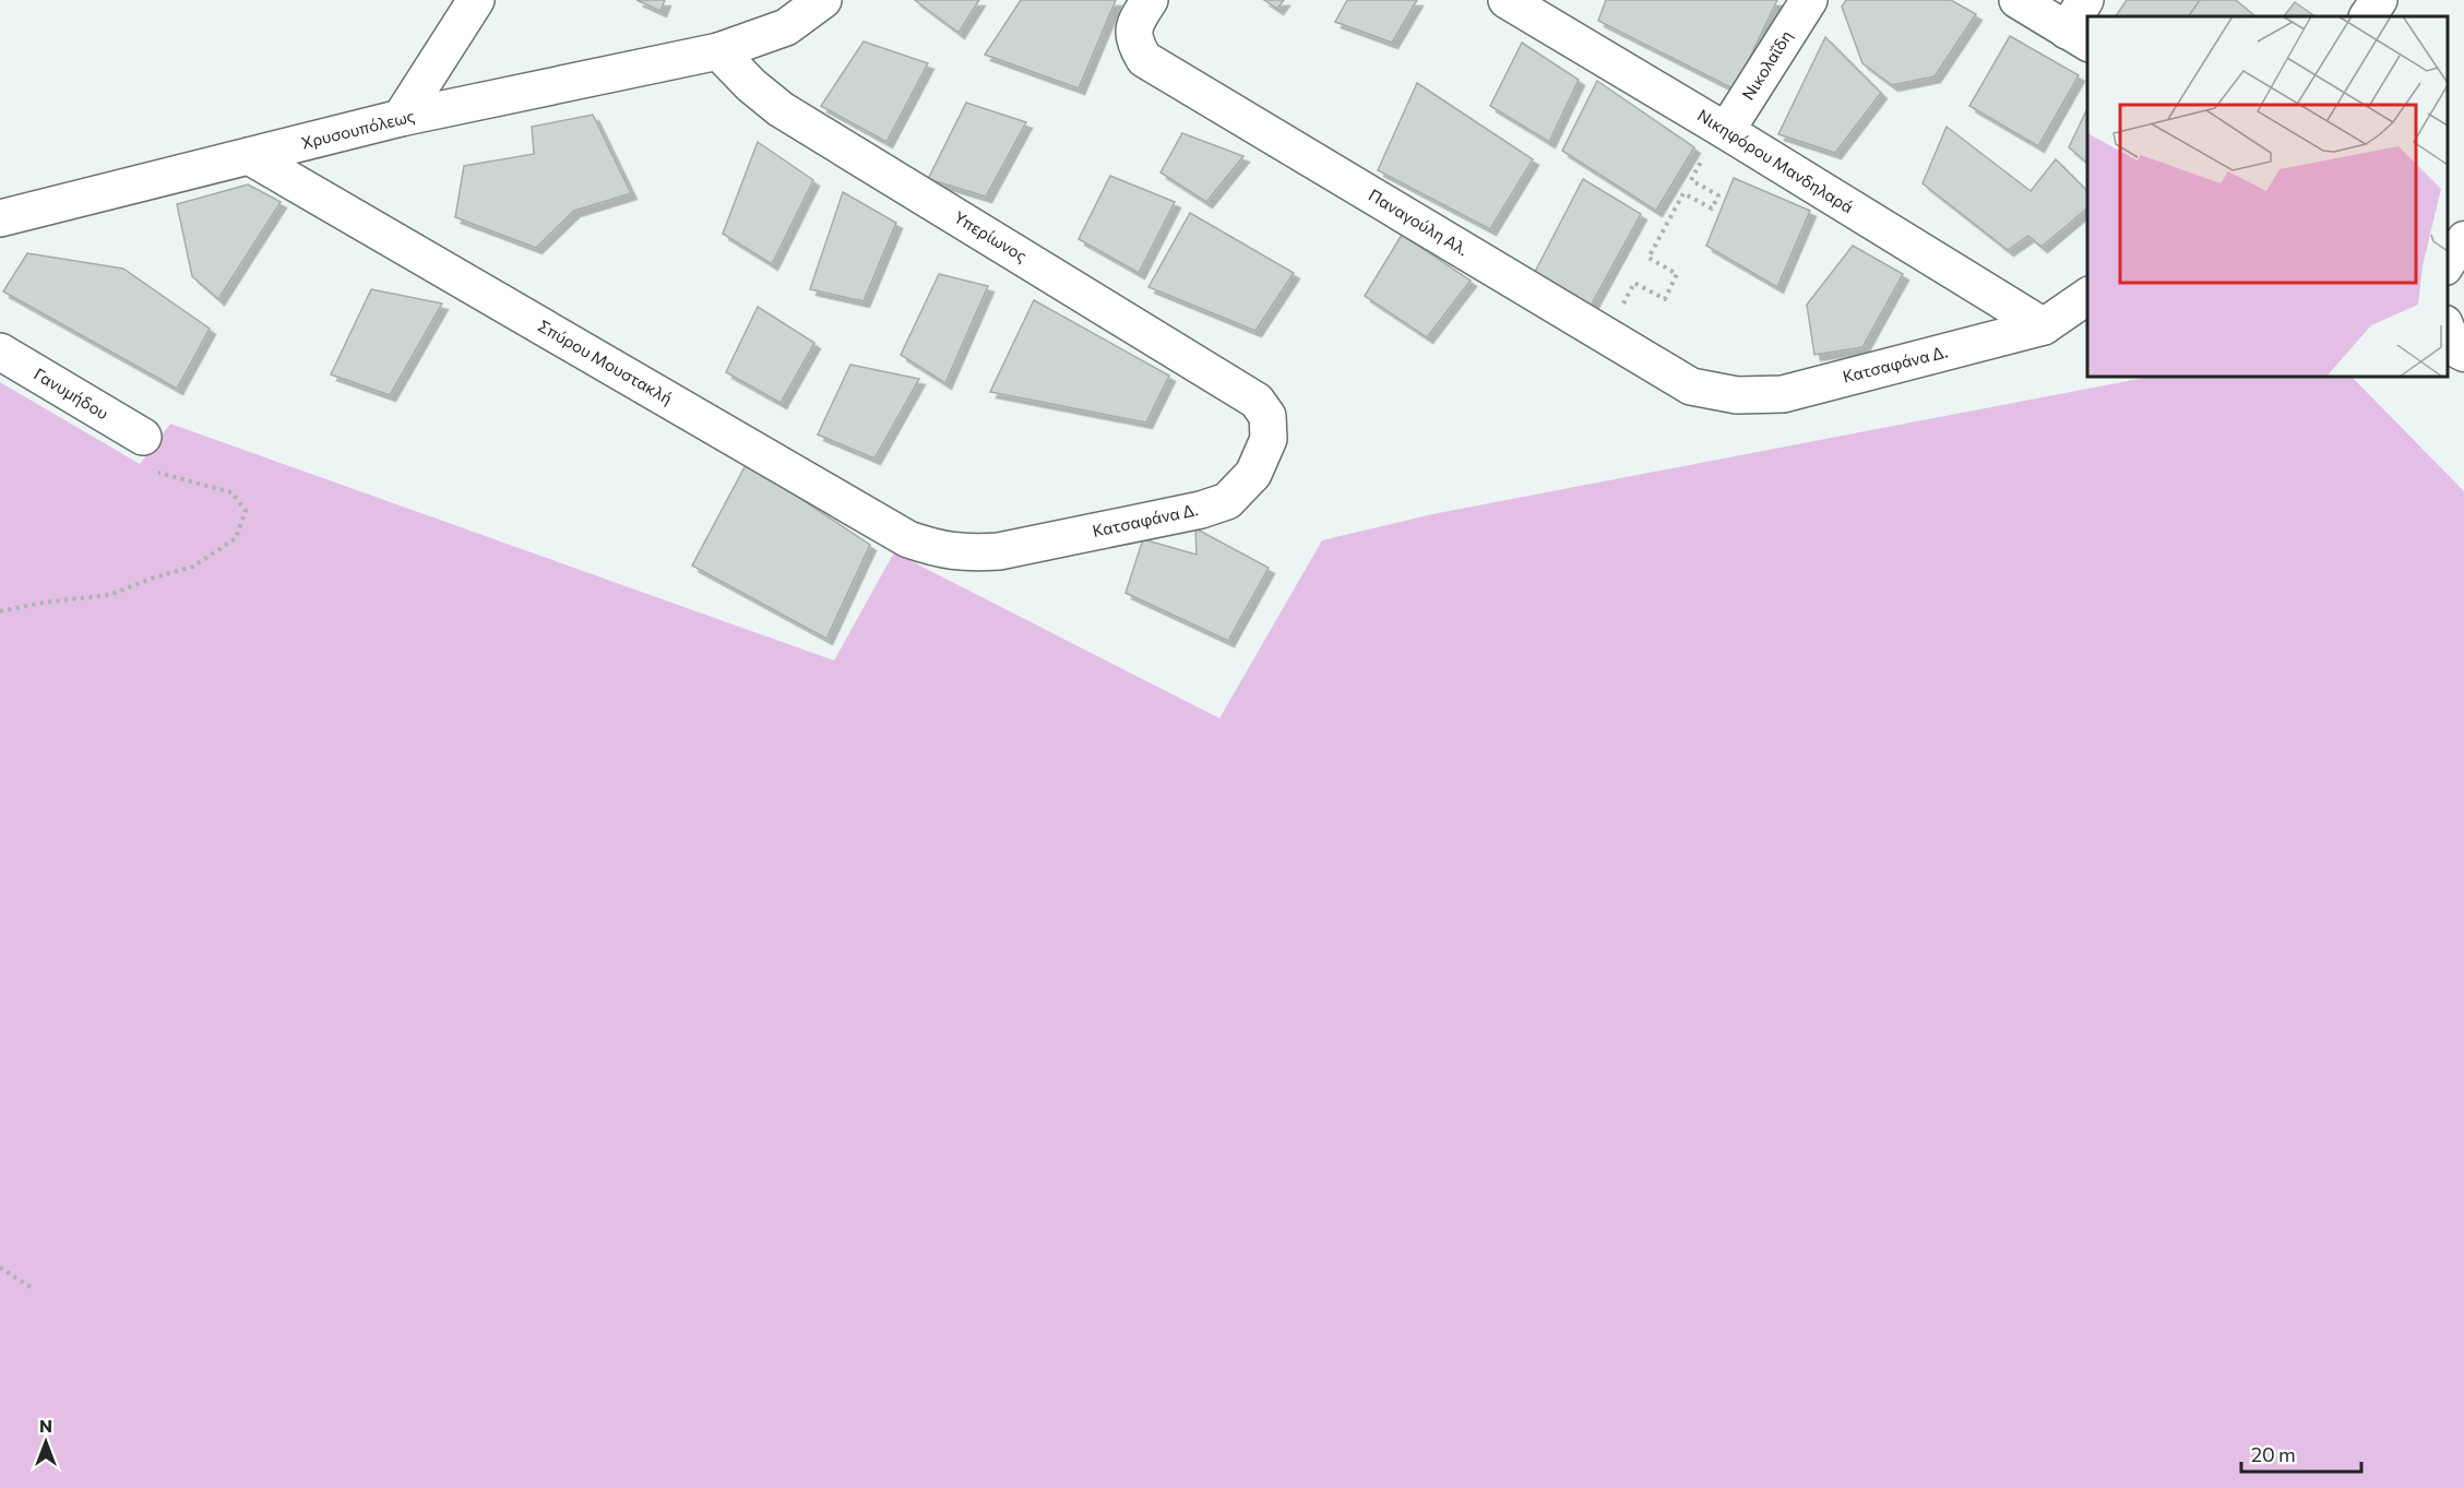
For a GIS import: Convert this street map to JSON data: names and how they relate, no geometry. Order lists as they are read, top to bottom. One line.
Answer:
{"streets":{"street":["Νικολαΐδη","Χρυσουπόλεως","Νικηφόρου Μανδηλαρά","Παναγούλη Αλ.","Υπερίωνος","Σπύρου Μουστακλή","Κατσαφάνα Δ.","Γανυμήδου"]},"crossings":[["Νικολαΐδη","Νικηφόρου Μανδηλαρά"],["Χρυσουπόλεως","Υπερίωνος"],["Χρυσουπόλεως","Σπύρου Μουστακλή"],["Νικηφόρου Μανδηλαρά","Κατσαφάνα Δ."],["Παναγούλη Αλ.","Κατσαφάνα Δ."],["Υπερίωνος","Κατσαφάνα Δ."],["Σπύρου Μουστακλή","Κατσαφάνα Δ."]],"scale_bar":"20 m","north":"top"}
